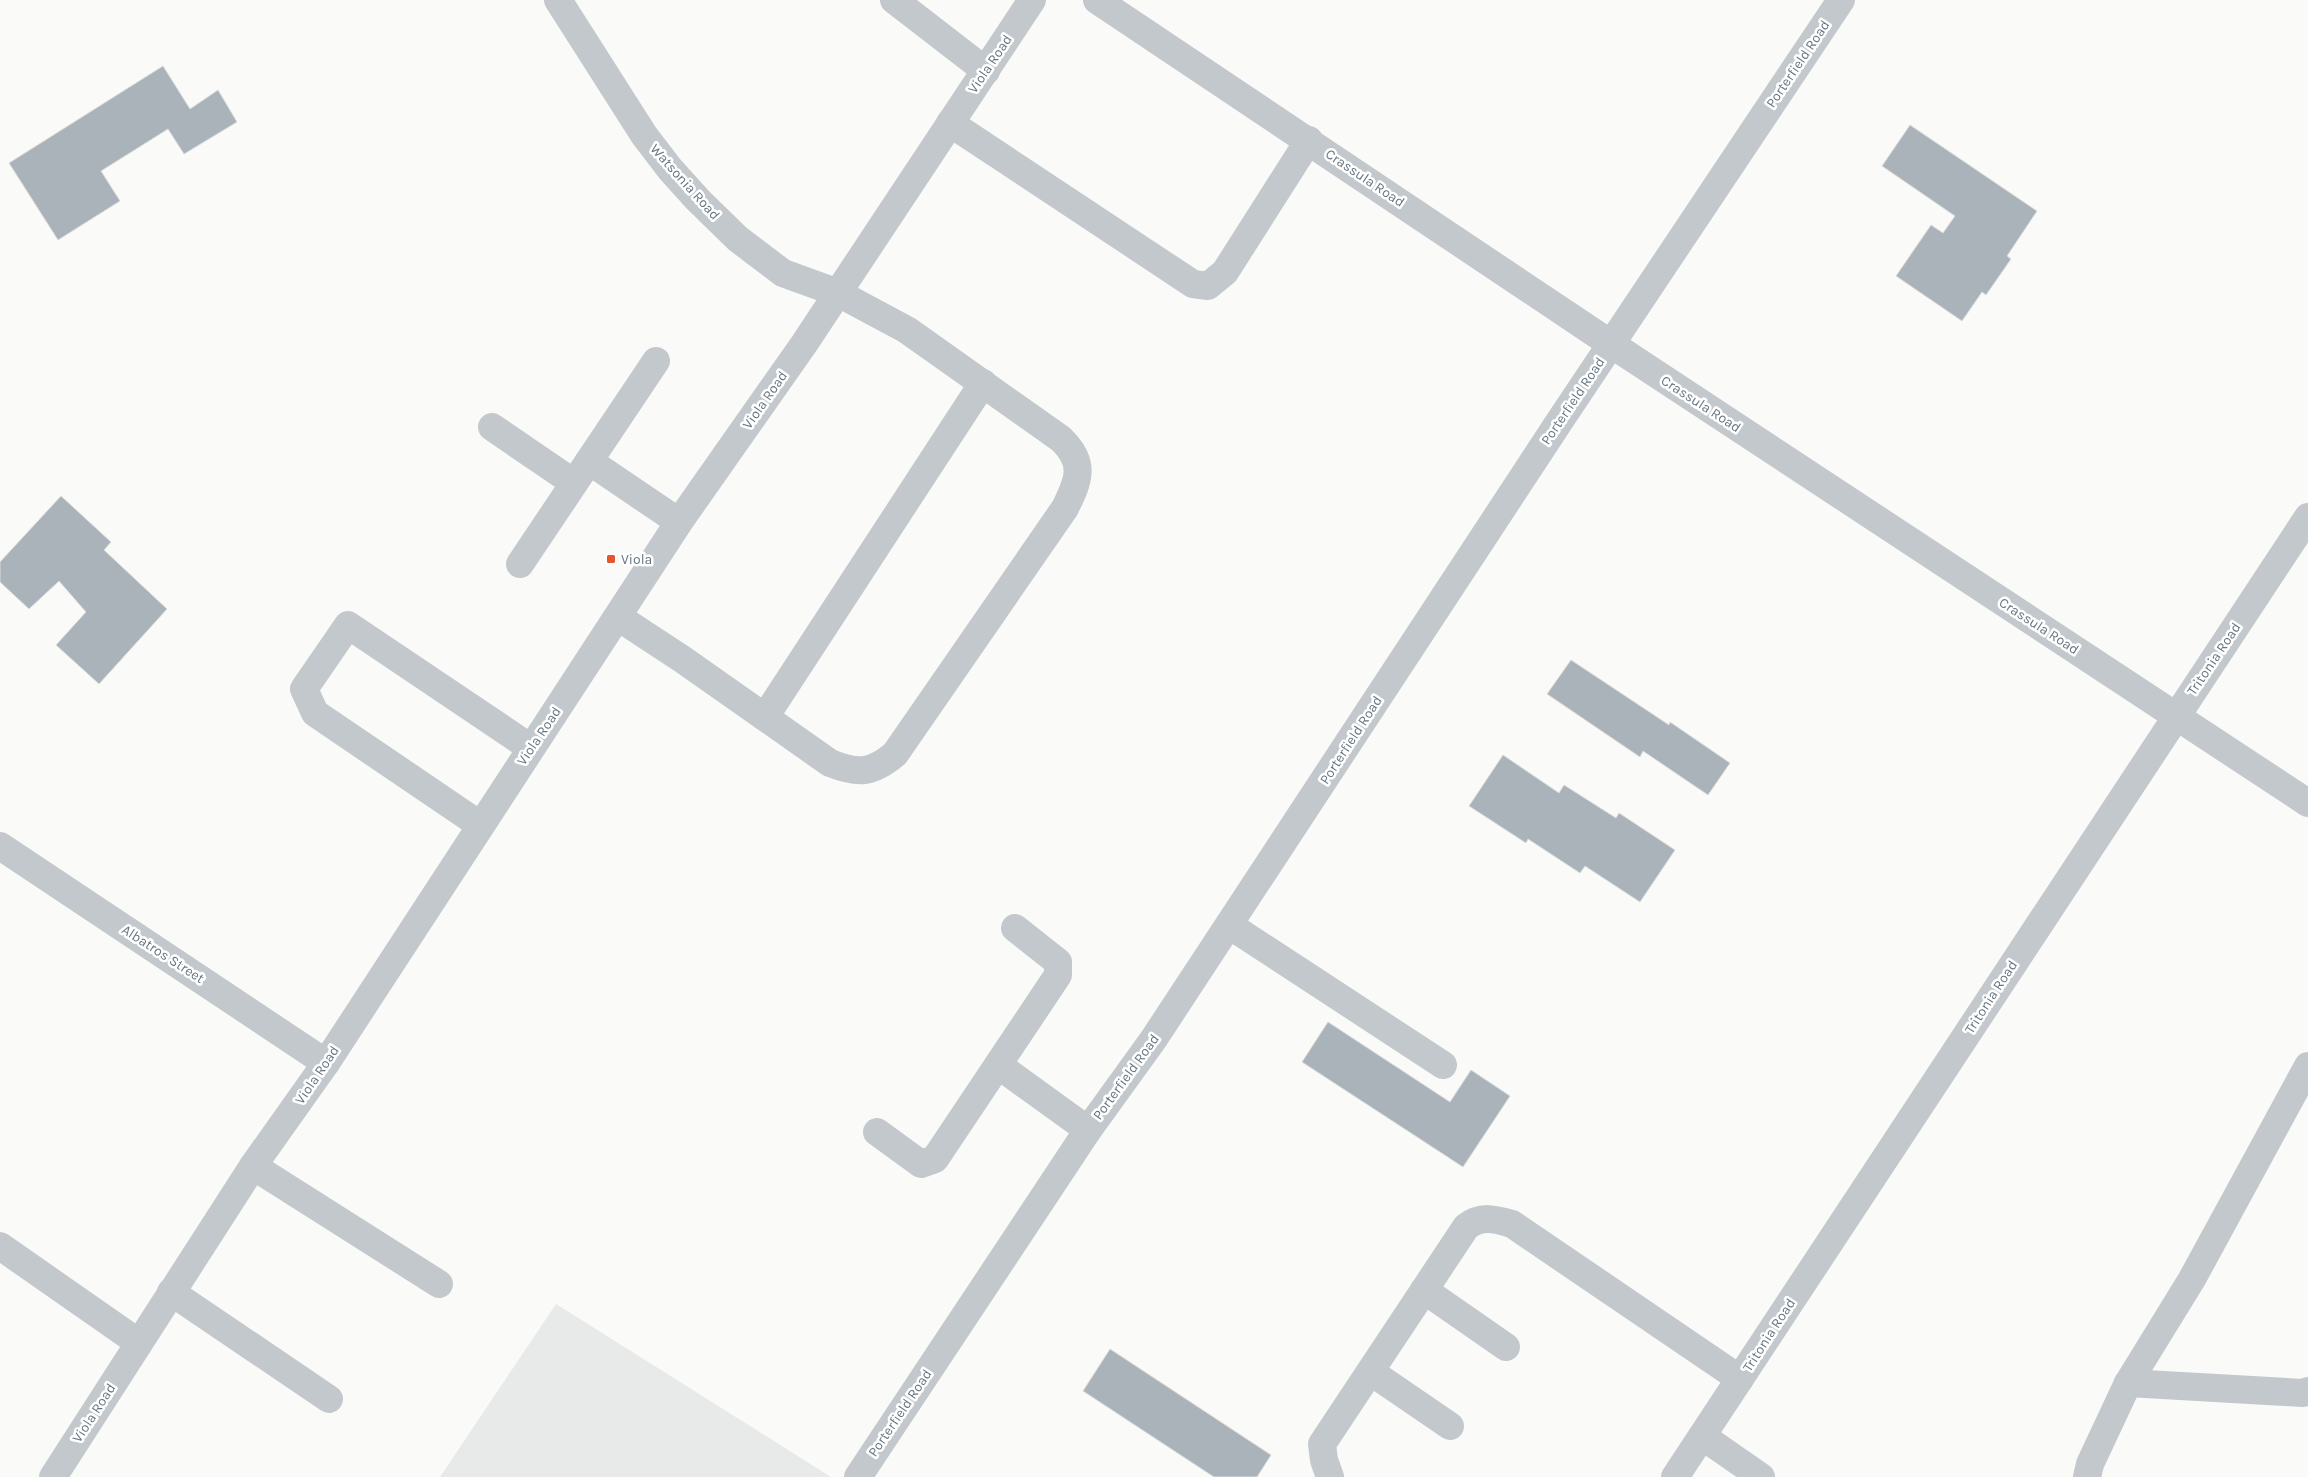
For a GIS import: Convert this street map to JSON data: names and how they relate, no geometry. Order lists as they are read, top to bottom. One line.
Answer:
{"streets":{"street":["Viola Road","Porterfield Road","Crassula Road","Watsonia Road","Tritonia Road","Albatros Street"]},"crossings":[["Viola Road","Watsonia Road"],["Viola Road","Albatros Street"],["Porterfield Road","Crassula Road"],["Crassula Road","Tritonia Road"]],"places":{"transit":["Viola"]}}
